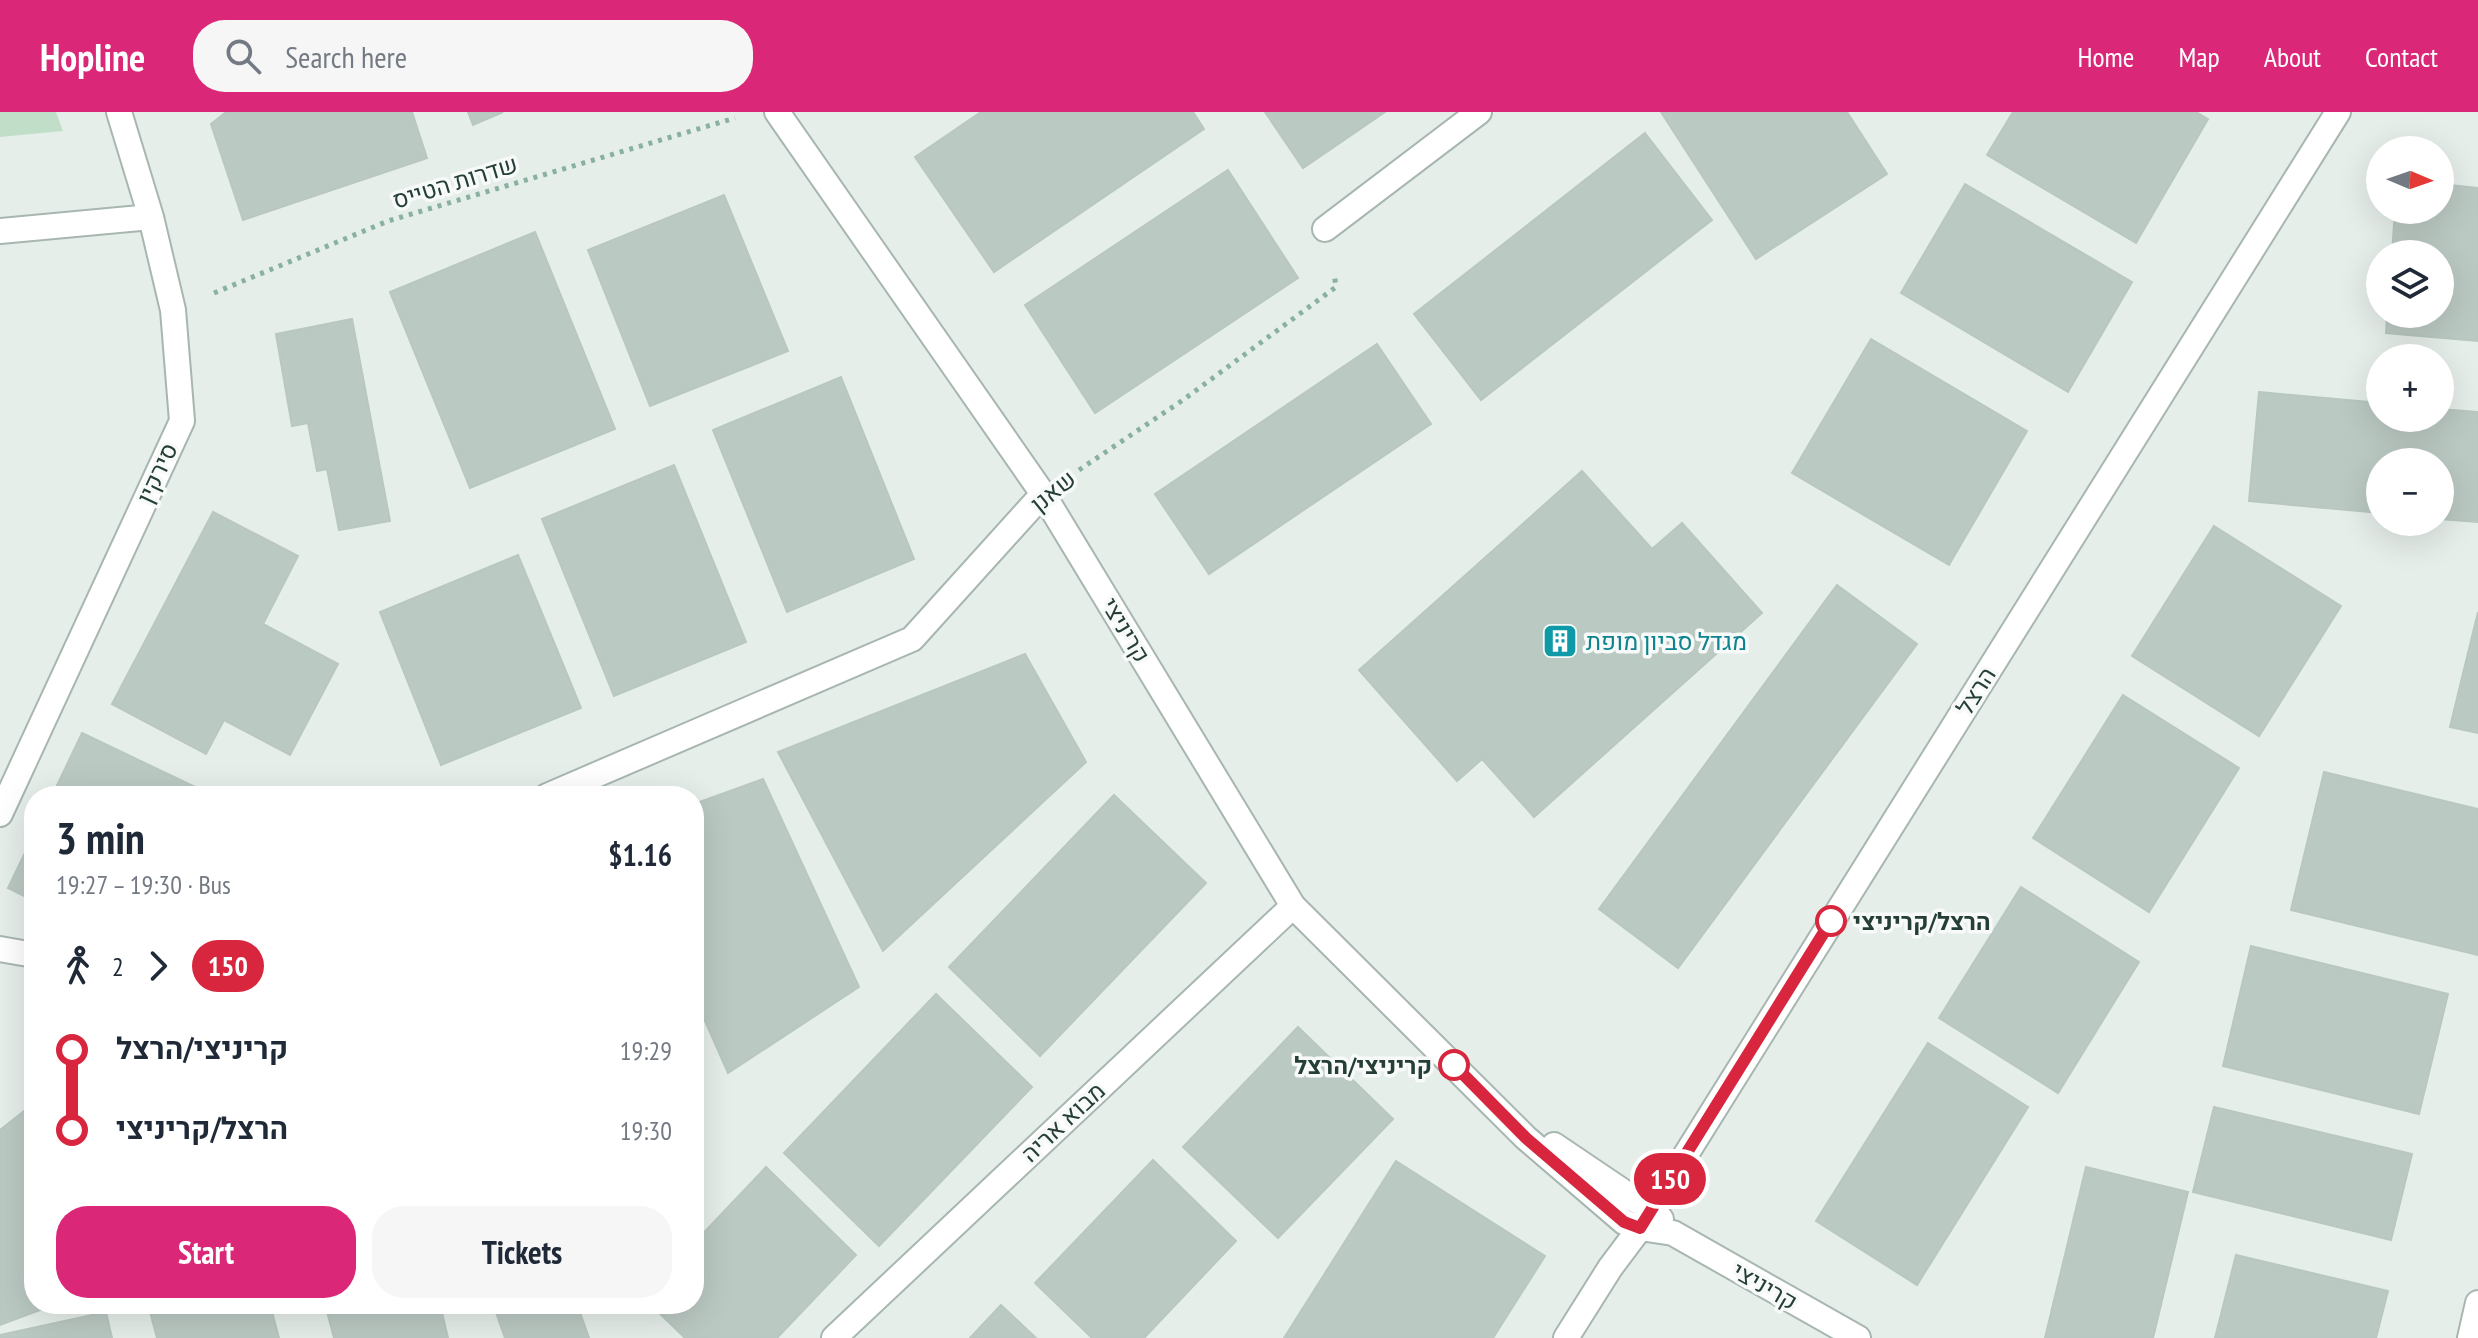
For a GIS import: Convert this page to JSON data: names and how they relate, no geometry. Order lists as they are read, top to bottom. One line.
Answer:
{"streets":{"street":["סירקין","שאנן","קריניצי","הרצל","מבוא אריה"],"path":["שדרות הטייס"]},"crossings":[["שדרות הטייס","סירקין"],["שאנן","קריניצי"],["קריניצי","הרצל"],["קריניצי","מבוא אריה"]],"places":{"building":["מגדל סביון מופת"],"other":["הרצל/קריניצי","קריניצי/הרצל"]},"lines":["bus line 150"],"north":"right","page":{"header":"Hopline","search":"Search here","nav":["Home","Map","About","Contact"],"on_map":"150","map_buttons":["+","−"],"heading":["3 min","19:27 – 19:30 · Bus","$1.16"],"legs":["2","150"],"list":[{"name":"קריניצי/הרצל","value":"19:29"},{"name":"הרצל/קריניצי","value":"19:30"}],"buttons":["Start","Tickets"]}}
